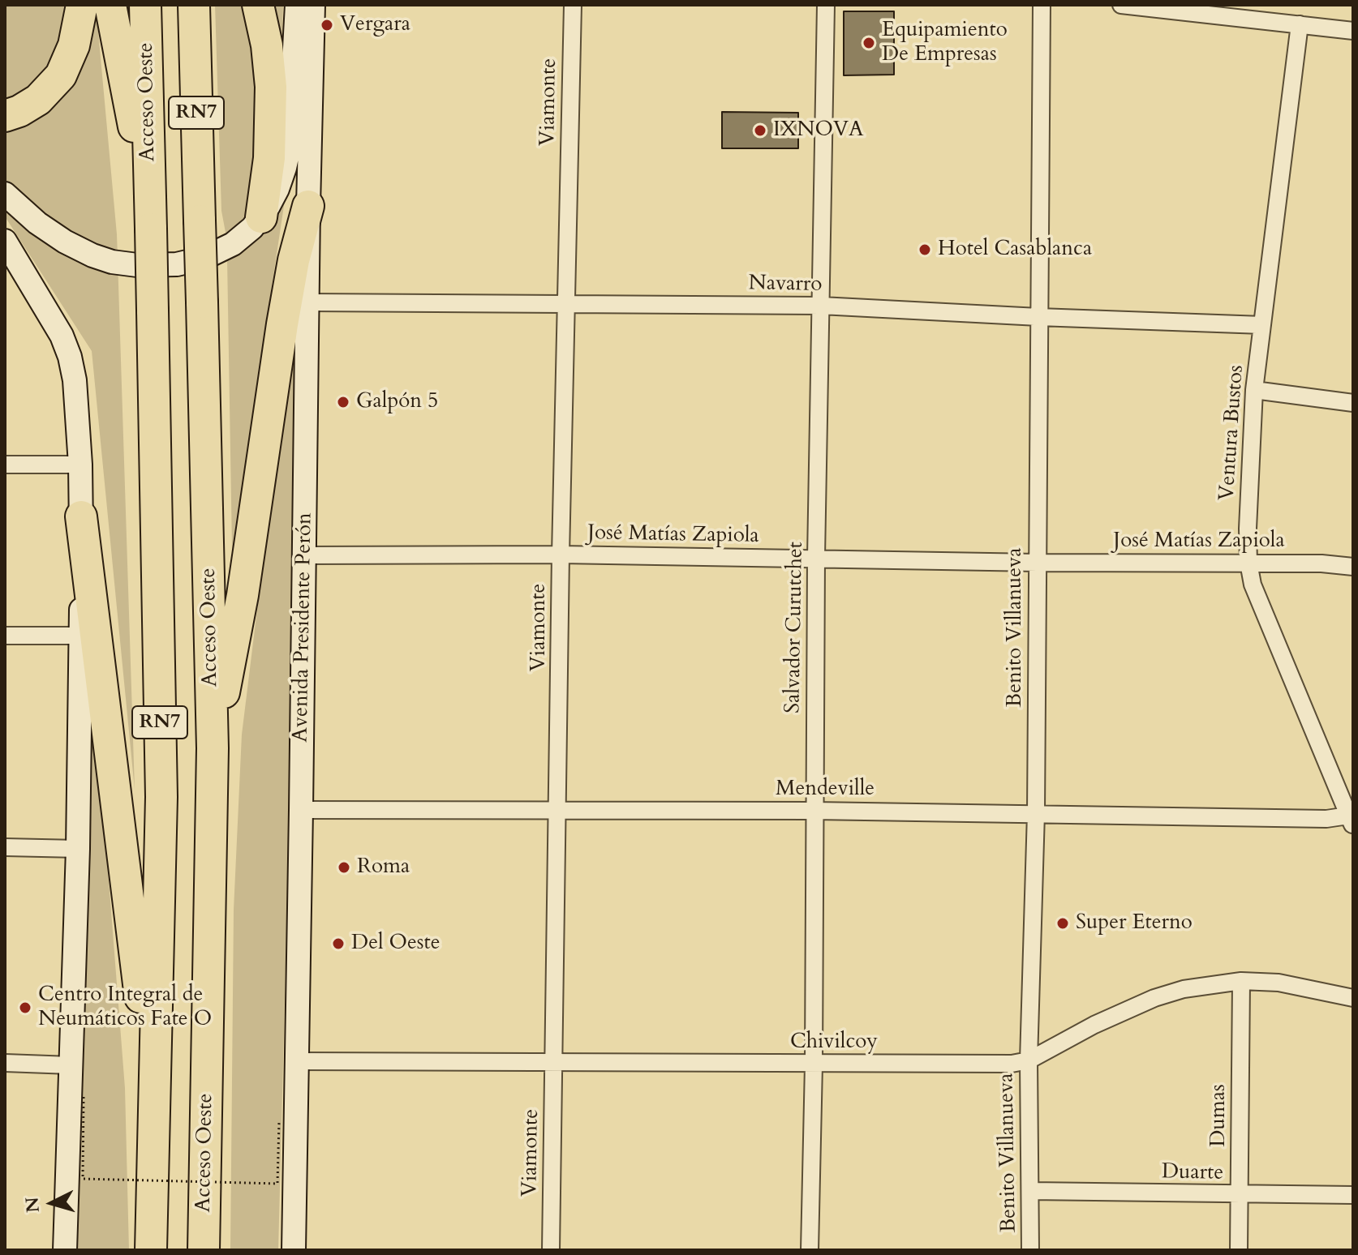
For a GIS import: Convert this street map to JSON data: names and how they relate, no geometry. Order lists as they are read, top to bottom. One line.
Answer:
{"streets":{"highway":["Acceso Oeste","RN7"],"street":["Viamonte","Navarro","Ventura Bustos","José Matías Zapiola","Avenida Presidente Perón","Salvador Curutchet","Benito Villanueva","Mendeville","Chivilcoy","Dumas","Duarte"]},"crossings":[["Viamonte","Navarro"],["Viamonte","José Matías Zapiola"],["Viamonte","Mendeville"],["Viamonte","Chivilcoy"],["Navarro","Ventura Bustos"],["Navarro","Avenida Presidente Perón"],["Navarro","Salvador Curutchet"],["Navarro","Benito Villanueva"],["Ventura Bustos","José Matías Zapiola"],["Ventura Bustos","Mendeville"],["José Matías Zapiola","Avenida Presidente Perón"],["José Matías Zapiola","Salvador Curutchet"],["José Matías Zapiola","Benito Villanueva"],["Avenida Presidente Perón","Mendeville"],["Avenida Presidente Perón","Chivilcoy"],["Salvador Curutchet","Mendeville"],["Salvador Curutchet","Chivilcoy"],["Benito Villanueva","Mendeville"],["Benito Villanueva","Chivilcoy"],["Benito Villanueva","Duarte"],["Chivilcoy","Dumas"],["Dumas","Duarte"]],"places":["Vergara","Equipamiento De Empresas","IXNOVA","Hotel Casablanca","Galpón 5","Roma","Super Eterno","Del Oeste","Centro Integral de Neumáticos Fate O"],"north":"left"}
